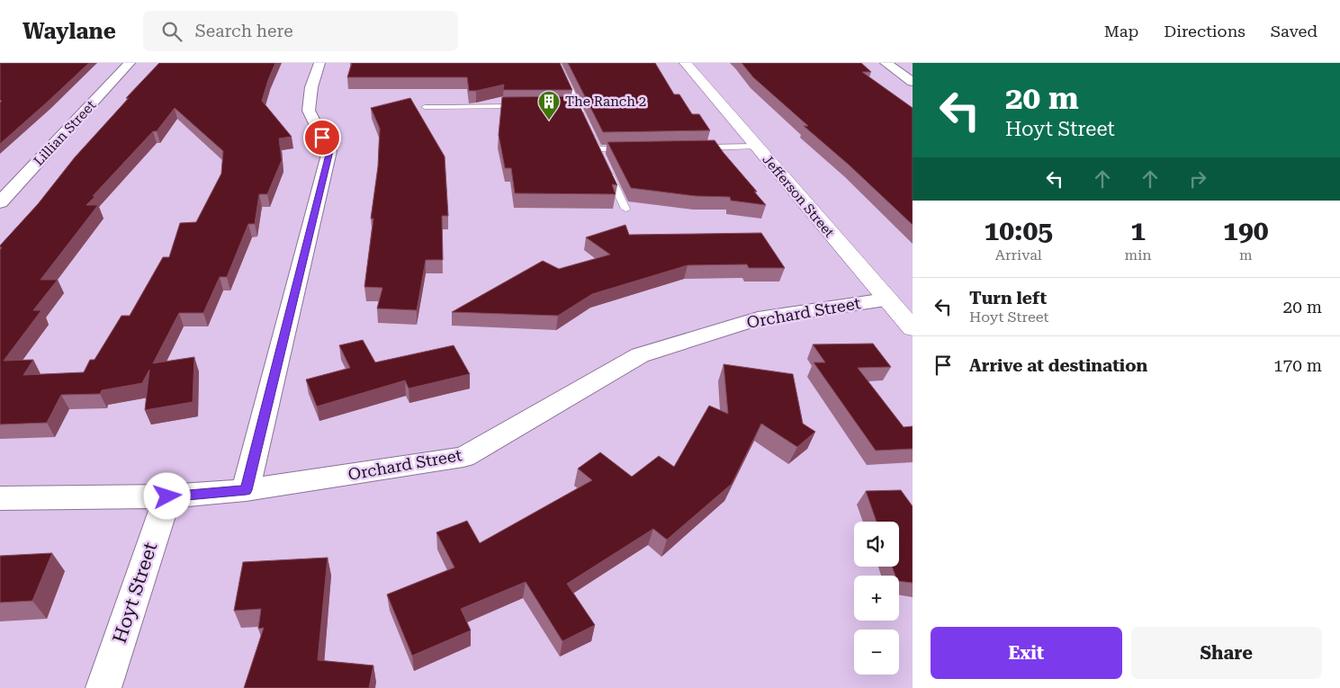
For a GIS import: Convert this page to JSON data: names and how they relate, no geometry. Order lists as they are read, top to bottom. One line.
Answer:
{"streets":{"street":["Lillian Street","Jefferson Street","Orchard Street","Hoyt Street"]},"crossings":[["Jefferson Street","Orchard Street"],["Orchard Street","Hoyt Street"]],"places":{"building":["The Ranch 2"]},"page":{"header":"Waylane","search":"Search here","nav":["Map","Directions","Saved"],"turn":["20 m","Hoyt Street"],"eta":["10:05","Arrival","1","min","190","m"],"list":[{"name":"Turn left","note":"Hoyt Street","value":"20 m"},{"name":"Arrive at destination","value":"170 m"}],"map_buttons":["+","−"],"buttons":["Exit","Share"]}}
